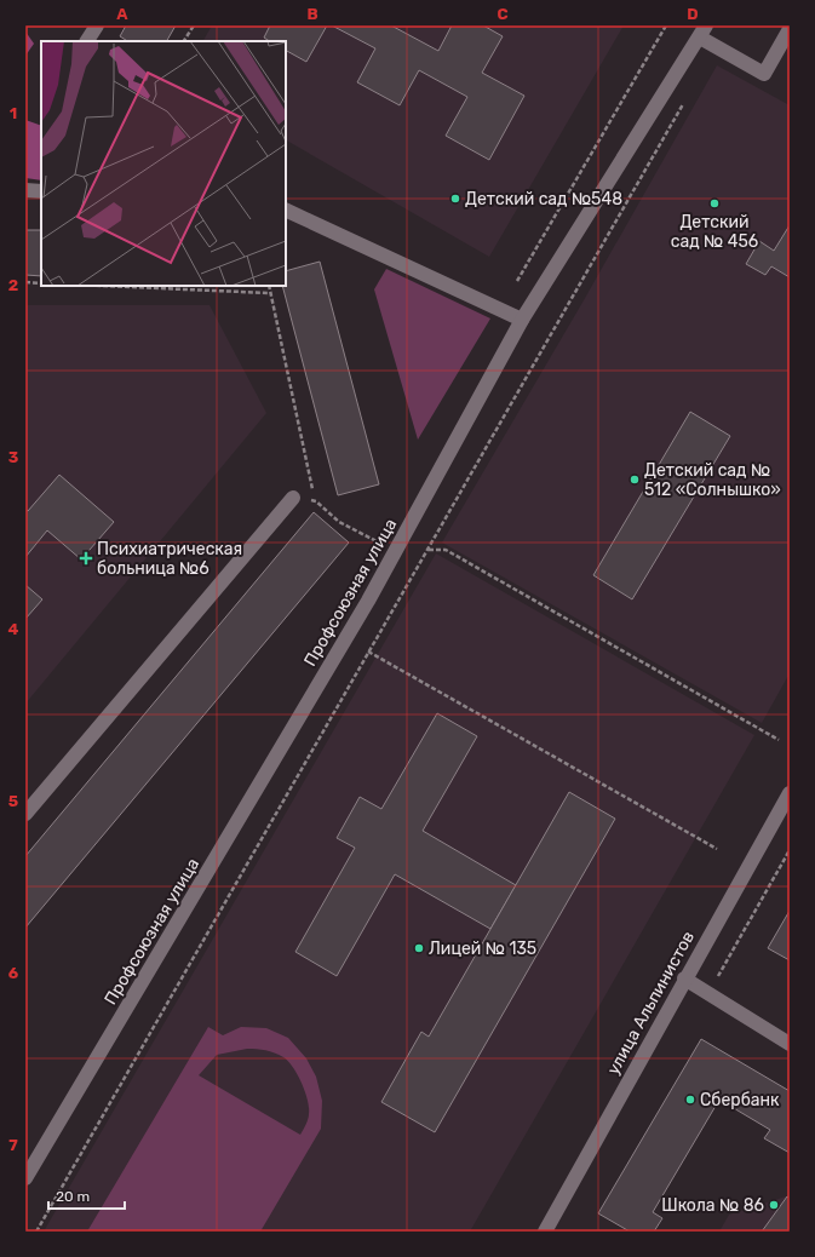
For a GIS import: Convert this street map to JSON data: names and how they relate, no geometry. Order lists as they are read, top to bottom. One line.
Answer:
{"streets":{"street":["Профсоюзная улица","улица Альпинистов"]},"places":{"other":["Детский сад №548","Детский сад № 456","Детский сад № 512 «Солнышко»","Лицей № 135","Сбербанк","Школа № 86"],"health":["Психиатрическая больница №6"]},"scale_bar":"20 m","grid":{"columns":["A","B","C","D"],"rows":["1","2","3","4","5","6","7"]}}
